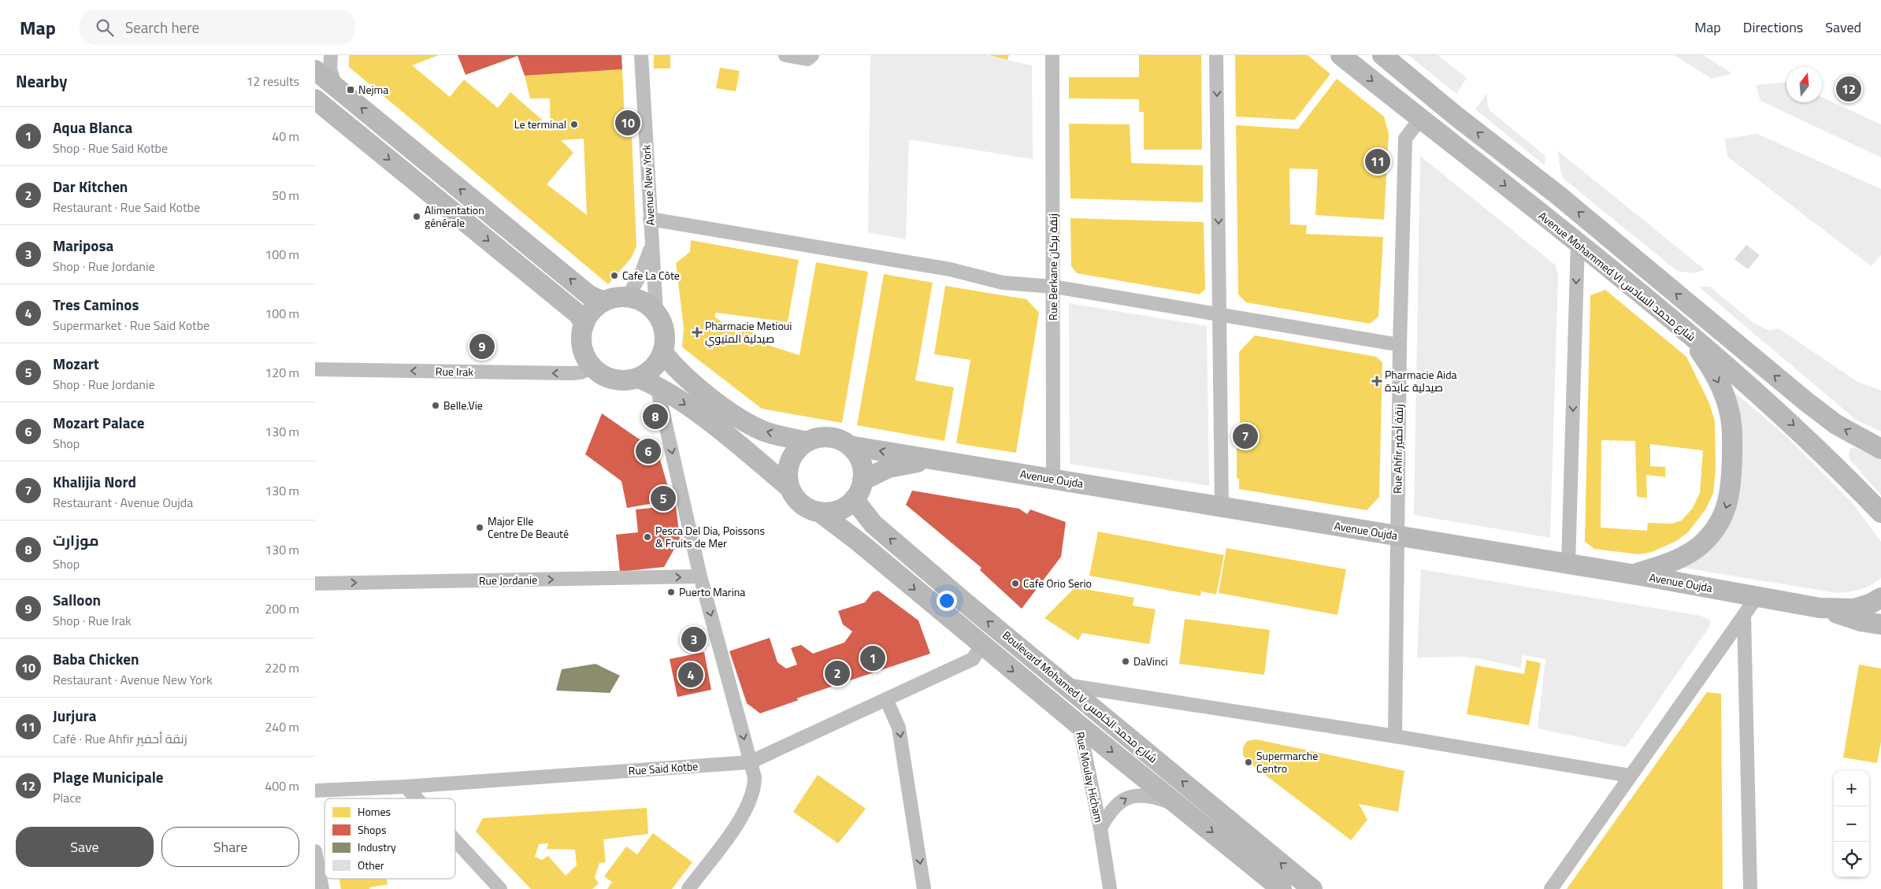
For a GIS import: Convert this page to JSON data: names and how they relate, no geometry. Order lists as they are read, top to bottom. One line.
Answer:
{"streets":{"main road":["Avenue Mohammed VI شارع محمد السادس","Avenue Oujda","Boulevard Mohamed V شارع محمد الخامس"],"street":["Avenue New York","Rue Berkane زنقة بركان","Rue Irak","Rue Ahfir زنقة أحفير","Rue Jordanie","Rue Said Kotbe","Rue Moulay Hicham"]},"crossings":[["Avenue New York","Rue Irak"],["Rue Berkane زنقة بركان","Avenue Oujda"],["Avenue Mohammed VI شارع محمد السادس","Rue Ahfir زنقة أحفير"],["Rue Ahfir زنقة أحفير","Avenue Oujda"],["Avenue Oujda","Boulevard Mohamed V شارع محمد الخامس"],["Boulevard Mohamed V شارع محمد الخامس","Rue Said Kotbe"],["Boulevard Mohamed V شارع محمد الخامس","Rue Moulay Hicham"]],"one_way":["Rue Irak","Rue Jordanie"],"places":{"transit":["Nejma"],"other":["Le terminal","Alimentation générale","Cafe La Côte","Belle.Vie","Major Elle Centre De Beauté","Pesca Del Dia, Poissons & Fruits de Mer","Cafe Orio Serio","Puerto Marina","DaVinci","Supermarche Centro"],"health":["Pharmacie Metioui صيدلية المتيوي","Pharmacie Aida صيدلية عايدة"]},"legend":["Homes","Shops","Industry","Other"],"north":"top","page":{"header":"Map","search":"Search here","nav":["Map","Directions","Saved"],"heading":["Nearby","12 results"],"pins":["12","10","11","9","8","7","6","5","3","1","2","4"],"list":[{"mark":"1","name":"Aqua Blanca","note":"Shop · Rue Said Kotbe","value":"40 m"},{"mark":"2","name":"Dar Kitchen","note":"Restaurant · Rue Said Kotbe","value":"50 m"},{"mark":"3","name":"Mariposa","note":"Shop · Rue Jordanie","value":"100 m"},{"mark":"4","name":"Tres Caminos","note":"Supermarket · Rue Said Kotbe","value":"100 m"},{"mark":"5","name":"Mozart","note":"Shop · Rue Jordanie","value":"120 m"},{"mark":"6","name":"Mozart Palace","note":"Shop","value":"130 m"},{"mark":"7","name":"Khalijia Nord","note":"Restaurant · Avenue Oujda","value":"130 m"},{"mark":"8","name":"موزارت","note":"Shop","value":"130 m"},{"mark":"9","name":"Salloon","note":"Shop · Rue Irak","value":"200 m"},{"mark":"10","name":"Baba Chicken","note":"Restaurant · Avenue New York","value":"220 m"},{"mark":"11","name":"Jurjura","note":"Café · Rue Ahfir زنقة أحفير","value":"240 m"},{"mark":"12","name":"Plage Municipale","note":"Place","value":"400 m"}],"map_buttons":["+","−"],"buttons":["Save","Share"]}}
